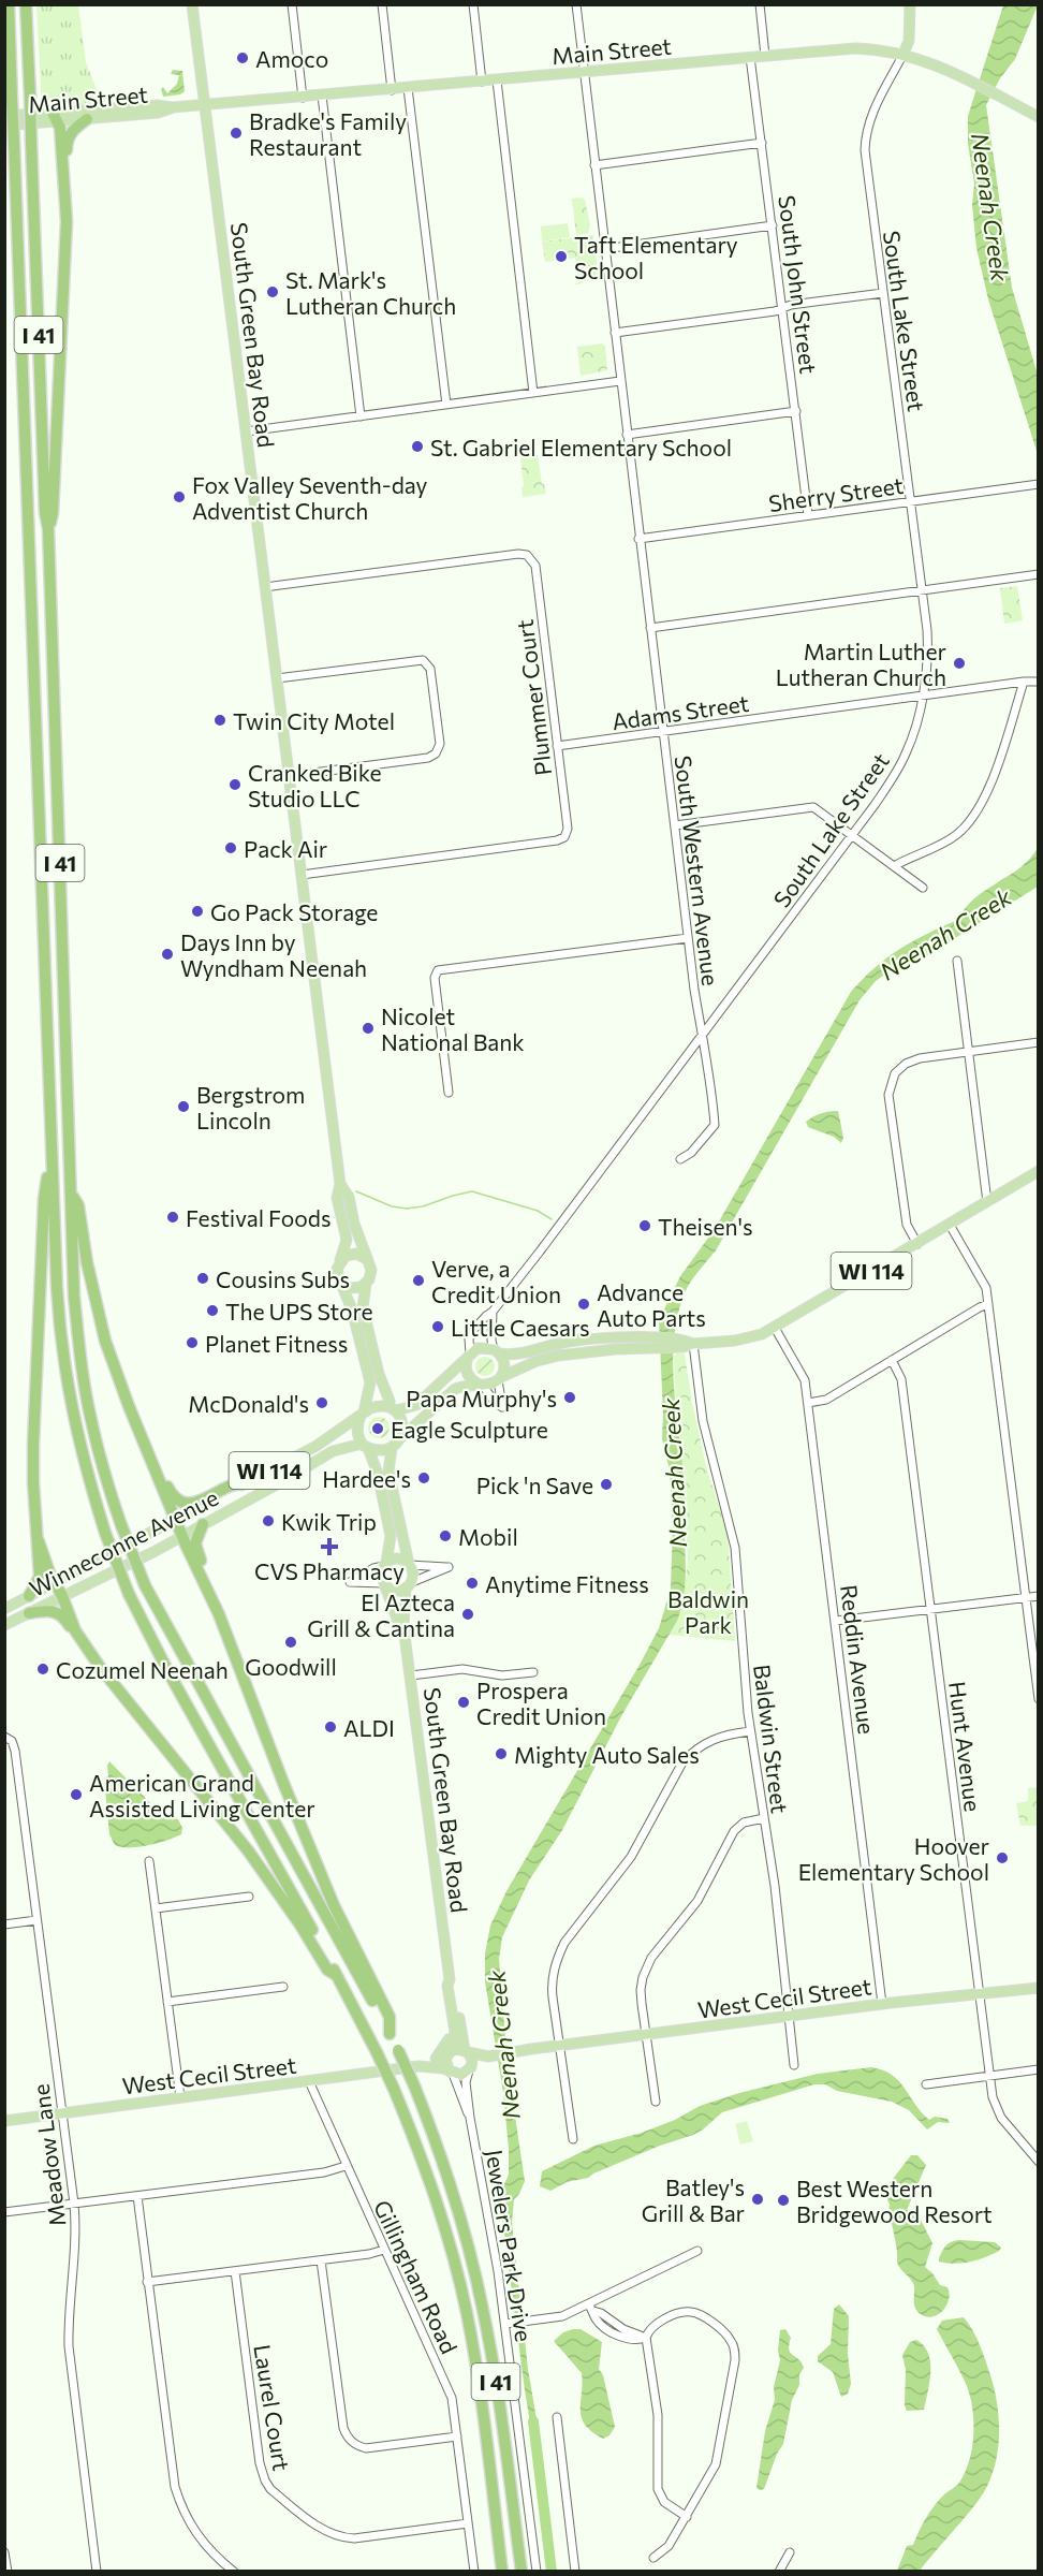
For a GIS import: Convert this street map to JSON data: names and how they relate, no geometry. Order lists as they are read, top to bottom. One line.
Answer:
{"streets":{"highway":["I 41"],"main road":["Main Street","South Green Bay Road","WI 114","Winneconne Avenue","West Cecil Street"],"street":["South John Street","South Lake Street","Sherry Street","Plummer Court","Adams Street","South Western Avenue","Reddin Avenue","Baldwin Street","Hunt Avenue","Meadow Lane","Jewelers Park Drive","Gillingham Road","Laurel Court"]},"crossings":[["Main Street","South John Street"],["Main Street","South Lake Street"],["Main Street","South Green Bay Road"],["Main Street","South Western Avenue"],["South John Street","Sherry Street"],["South Lake Street","Sherry Street"],["South Lake Street","Adams Street"],["South Lake Street","South Western Avenue"],["South Green Bay Road","Plummer Court"],["South Green Bay Road","West Cecil Street"],["South Green Bay Road","Jewelers Park Drive"],["Sherry Street","South Western Avenue"],["Plummer Court","Adams Street"],["Adams Street","South Western Avenue"],["WI 114","Reddin Avenue"],["WI 114","Baldwin Street"],["Reddin Avenue","West Cecil Street"],["Baldwin Street","West Cecil Street"],["Hunt Avenue","West Cecil Street"],["West Cecil Street","Meadow Lane"],["West Cecil Street","Jewelers Park Drive"],["West Cecil Street","Gillingham Road"],["Gillingham Road","Laurel Court"]],"water":["Neenah Creek"],"parks":["Baldwin Park"],"places":{"other":["Amoco","Bradke's Family Restaurant","Taft Elementary School","St. Mark's Lutheran Church","St. Gabriel Elementary School","Fox Valley Seventh-day Adventist Church","Martin Luther Lutheran Church","Twin City Motel","Cranked Bike Studio LLC","Pack Air","Go Pack Storage","Days Inn by Wyndham Neenah","Nicolet National Bank","Bergstrom Lincoln","Festival Foods","Theisen's","Cousins Subs","Verve, a Credit Union","Advance Auto Parts","The UPS Store","Little Caesars","Planet Fitness","Papa Murphy's","McDonald's","Eagle Sculpture","Hardee's","Pick 'n Save","Kwik Trip","Mobil","Anytime Fitness","El Azteca Grill & Cantina","Goodwill","Cozumel Neenah","Prospera Credit Union","ALDI","Mighty Auto Sales","American Grand Assisted Living Center","Hoover Elementary School","Batley's Grill & Bar","Best Western Bridgewood Resort"],"health":["CVS Pharmacy"]}}
